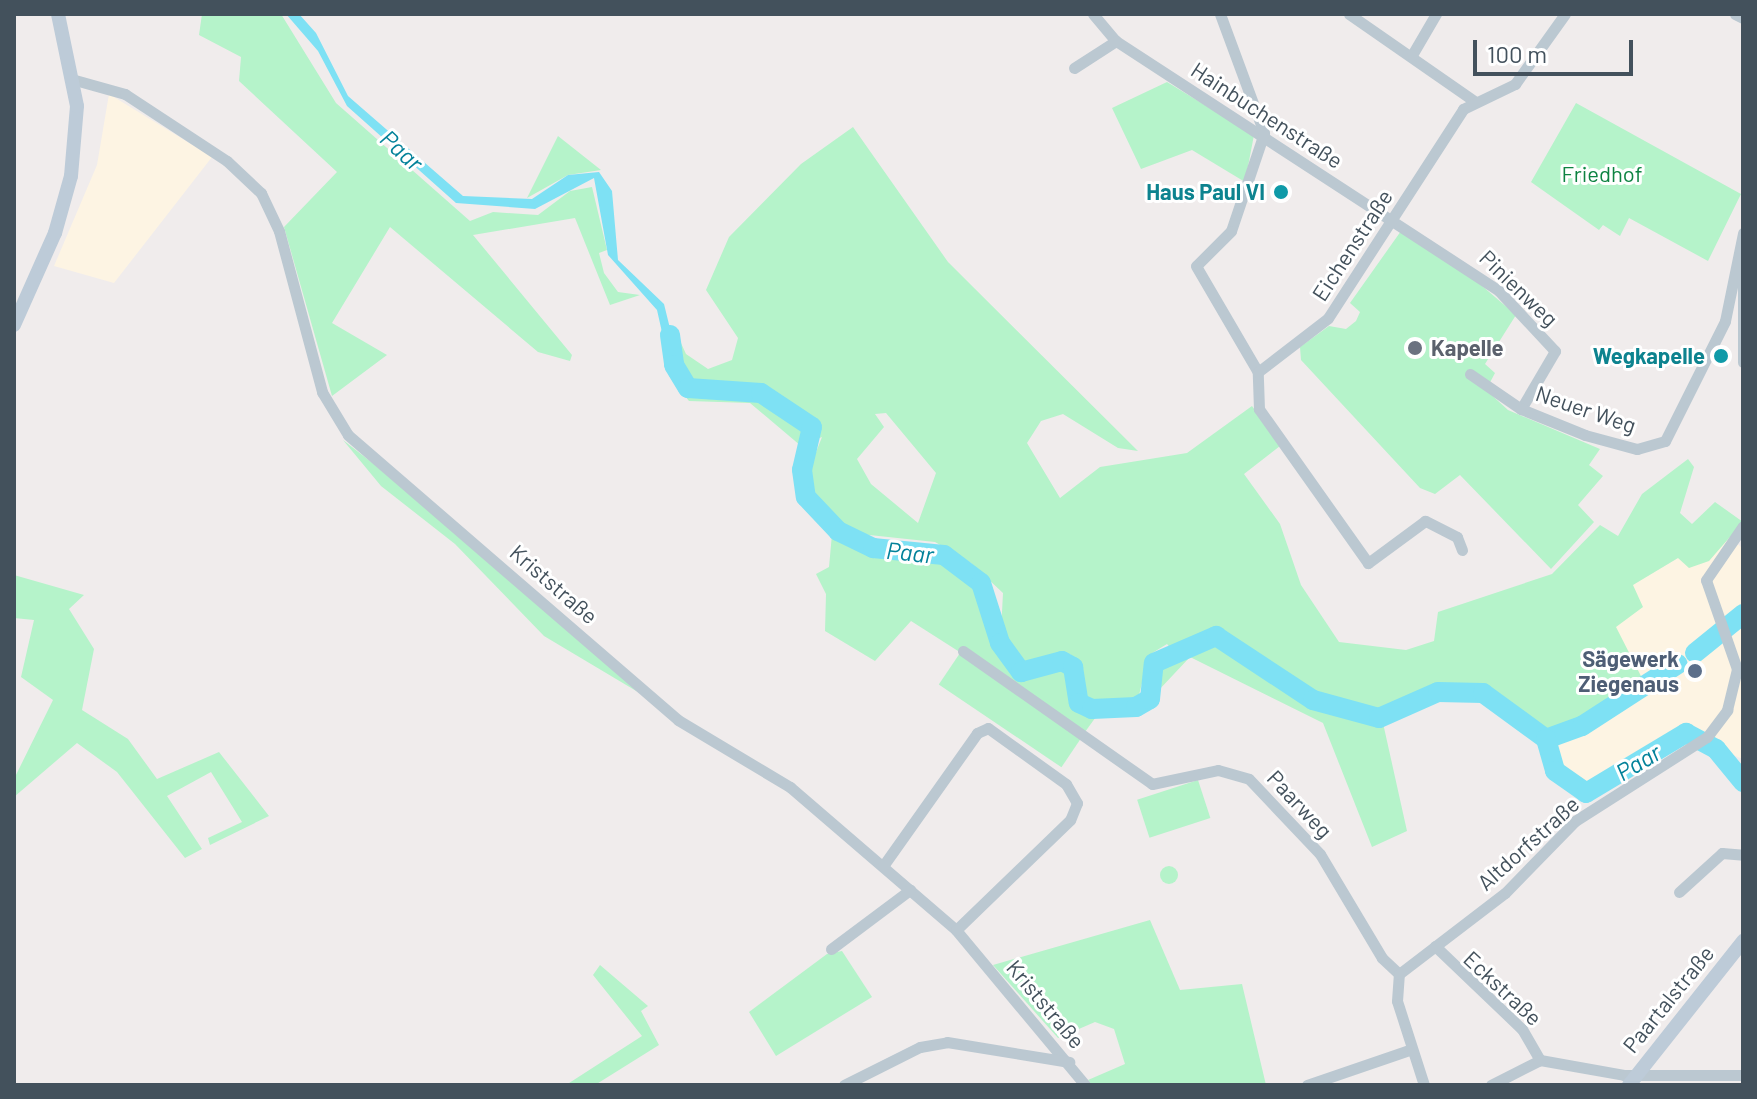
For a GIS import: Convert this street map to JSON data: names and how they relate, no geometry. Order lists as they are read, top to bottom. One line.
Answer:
{"streets":{"main road":["Paartalstraße"],"street":["Hainbuchenstraße","Eichenstraße","Pinienweg","Neuer Weg","Kriststraße","Paarweg","Altdorfstraße","Eckstraße"]},"crossings":[["Hainbuchenstraße","Eichenstraße"],["Hainbuchenstraße","Pinienweg"],["Eichenstraße","Pinienweg"],["Pinienweg","Neuer Weg"],["Paarweg","Altdorfstraße"],["Altdorfstraße","Eckstraße"],["Eckstraße","Paartalstraße"]],"water":["Paar"],"parks":["Friedhof"],"places":["Haus Paul VI","Kapelle","Wegkapelle","Sägewerk Ziegenaus"],"scale_bar":"100 m"}
